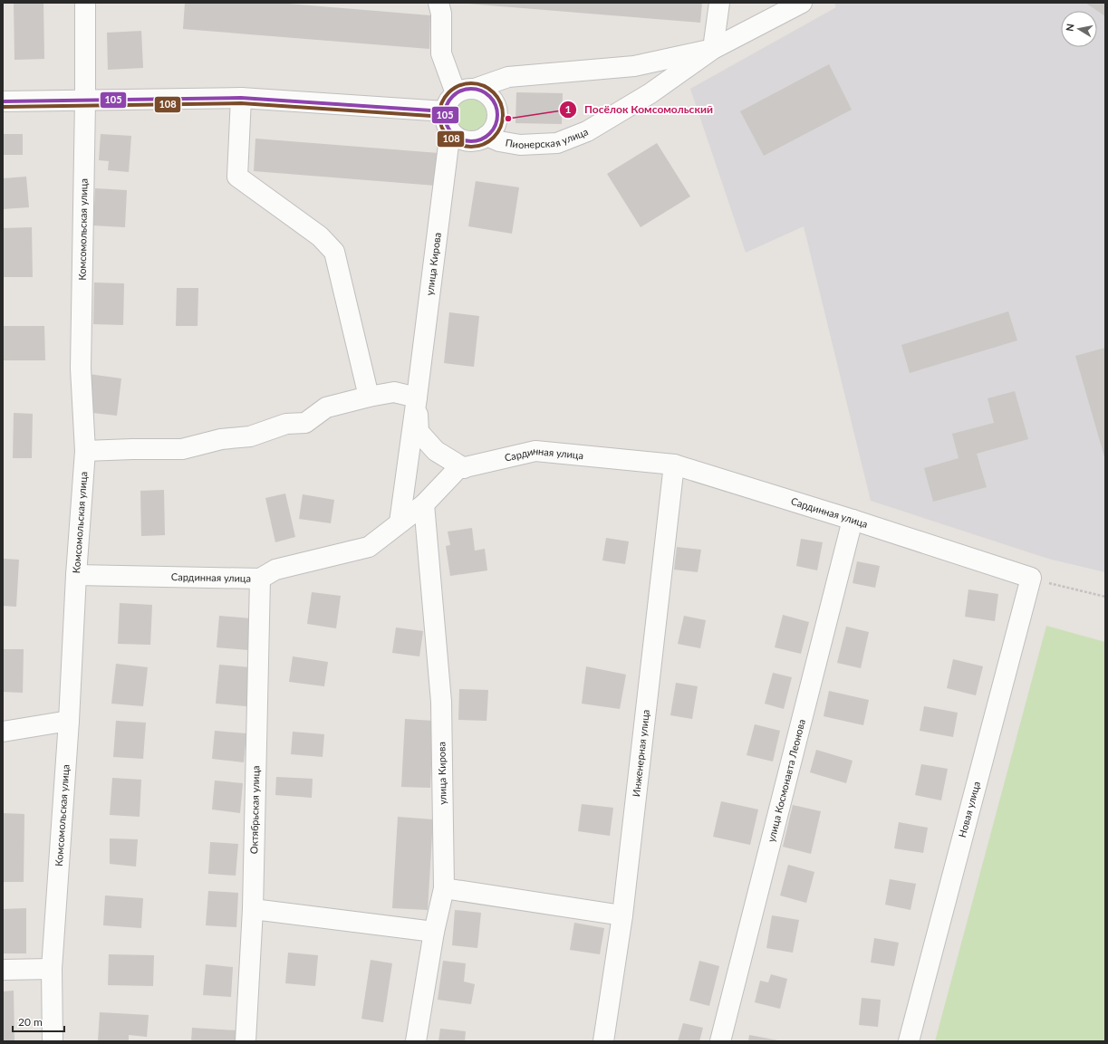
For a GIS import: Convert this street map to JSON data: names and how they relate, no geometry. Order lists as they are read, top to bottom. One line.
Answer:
{"streets":{"street":["Пионерская улица","Комсомольская улица","улица Кирова","Сардинная улица","Инженерная улица","улица Космонавта Леонова","Новая улица","Октябрьская улица"]},"crossings":[["Пионерская улица","улица Кирова"],["Комсомольская улица","Сардинная улица"],["улица Кирова","Сардинная улица"],["Сардинная улица","Инженерная улица"],["Сардинная улица","улица Космонавта Леонова"],["Сардинная улица","Новая улица"],["Сардинная улица","Октябрьская улица"]],"places":["Посёлок Комсомольский"],"lines":["transit line 108","transit line 105"],"scale_bar":"20 m","north":"left"}
